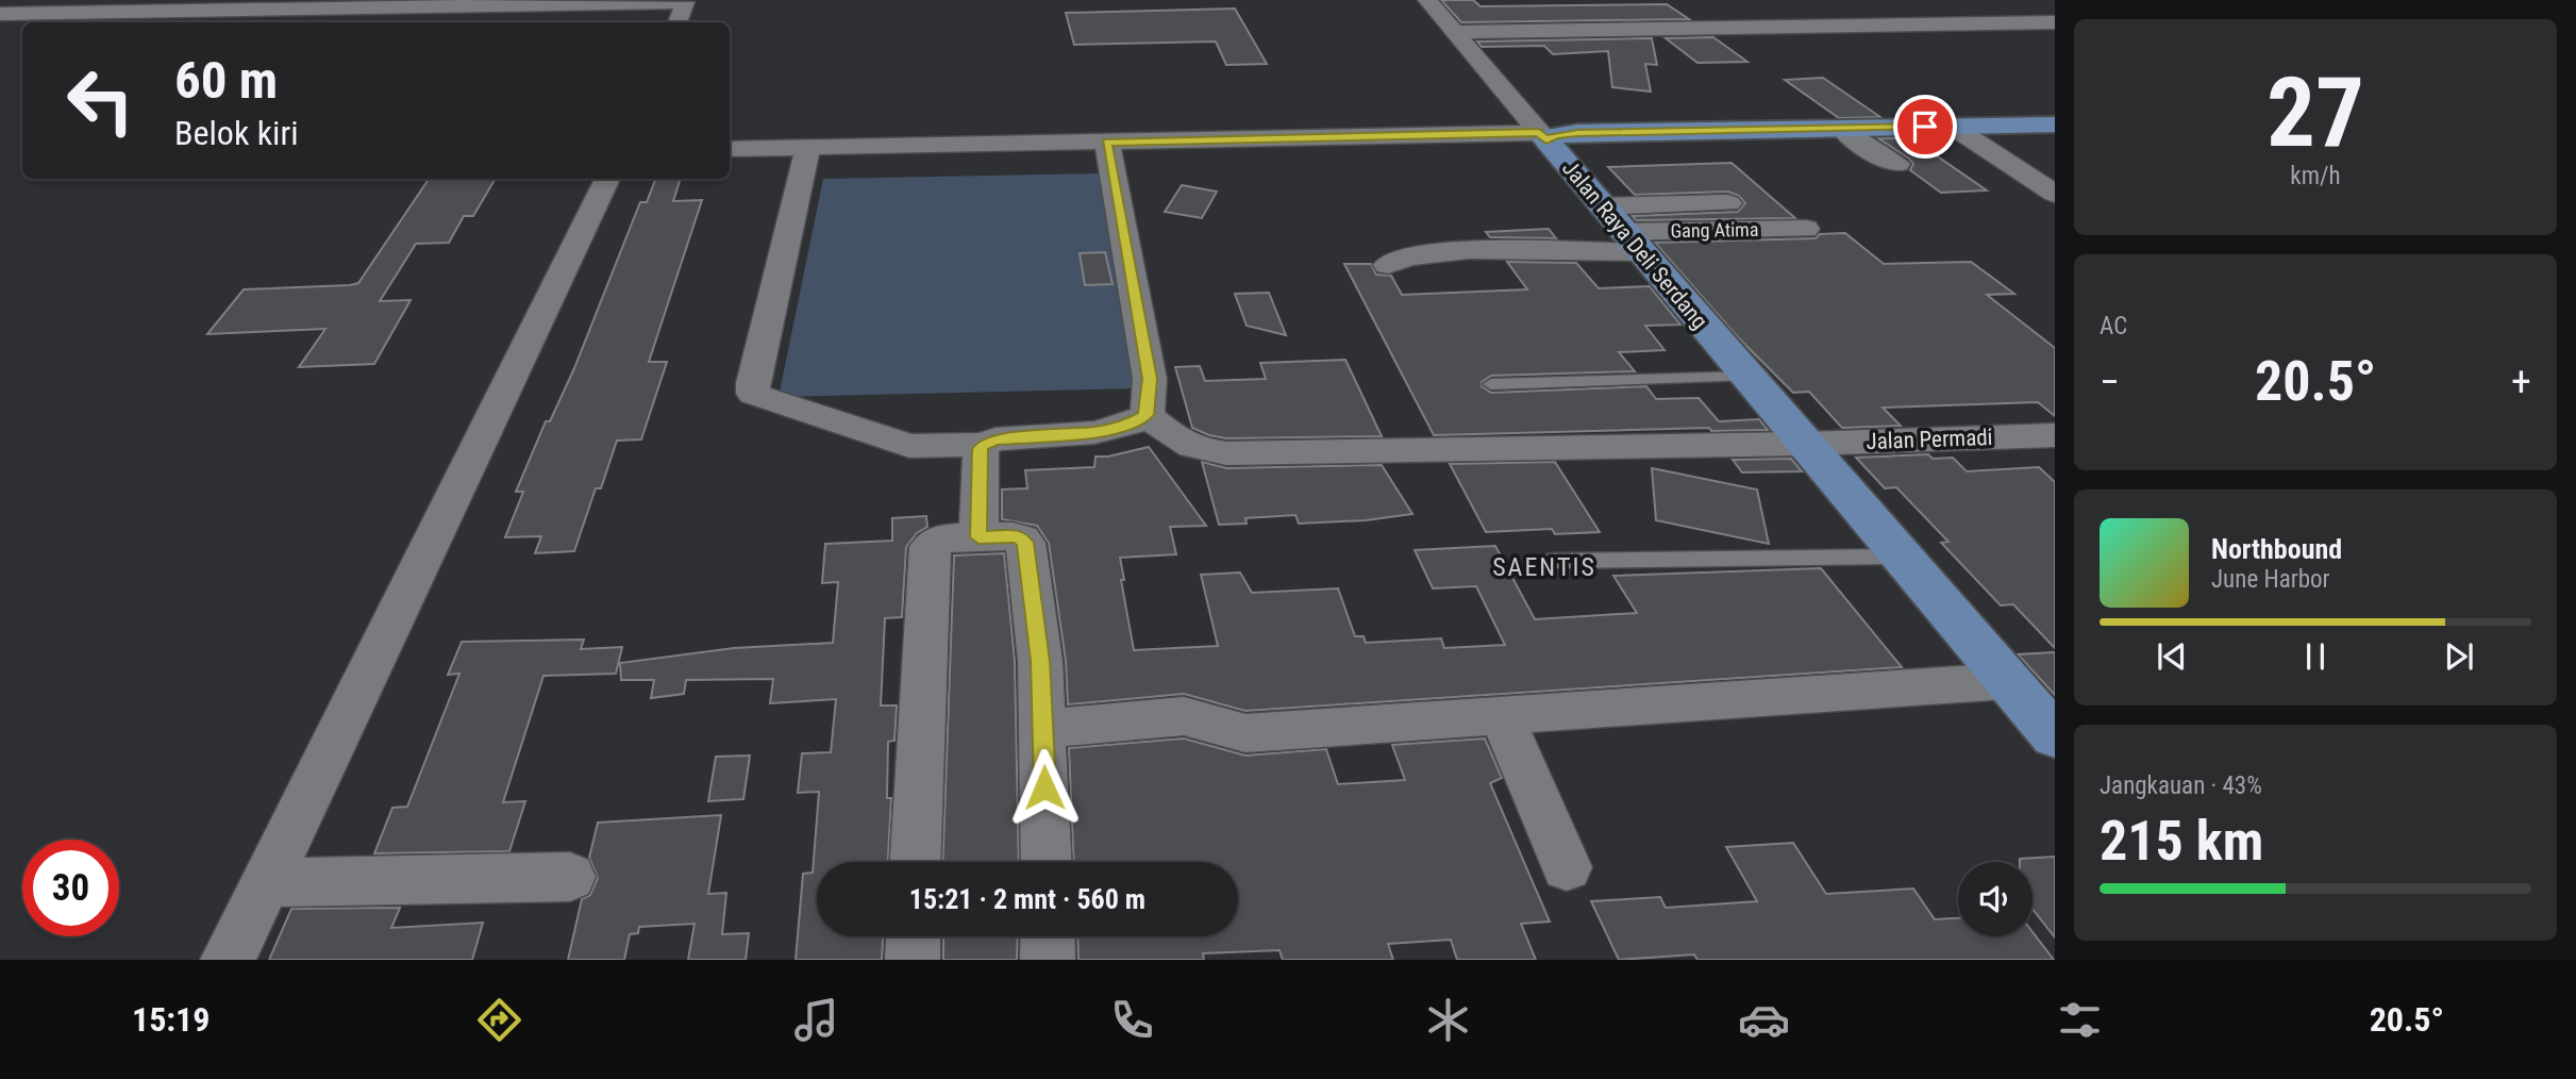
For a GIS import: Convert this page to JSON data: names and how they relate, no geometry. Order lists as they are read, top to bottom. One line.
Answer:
{"streets":{"main road":["Jalan Raya Deli Serdang"],"street":["Gang Atima","Jalan Permadi"]},"crossings":[["Gang Atima","Jalan Raya Deli Serdang"],["Jalan Raya Deli Serdang","Jalan Permadi"]],"districts":["SAENTIS"],"page":{"tile":[["27","km/h"],"AC",["Jangkauan · 43%","215 km"]],"turn":["60 m","Belok kiri"],"heat":["−","20.5°","+"],"song":["Northbound","June Harbor"],"limit":"30","trip":"15:21 · 2 mnt · 560 m","tabs":["15:19","20.5°"]}}
